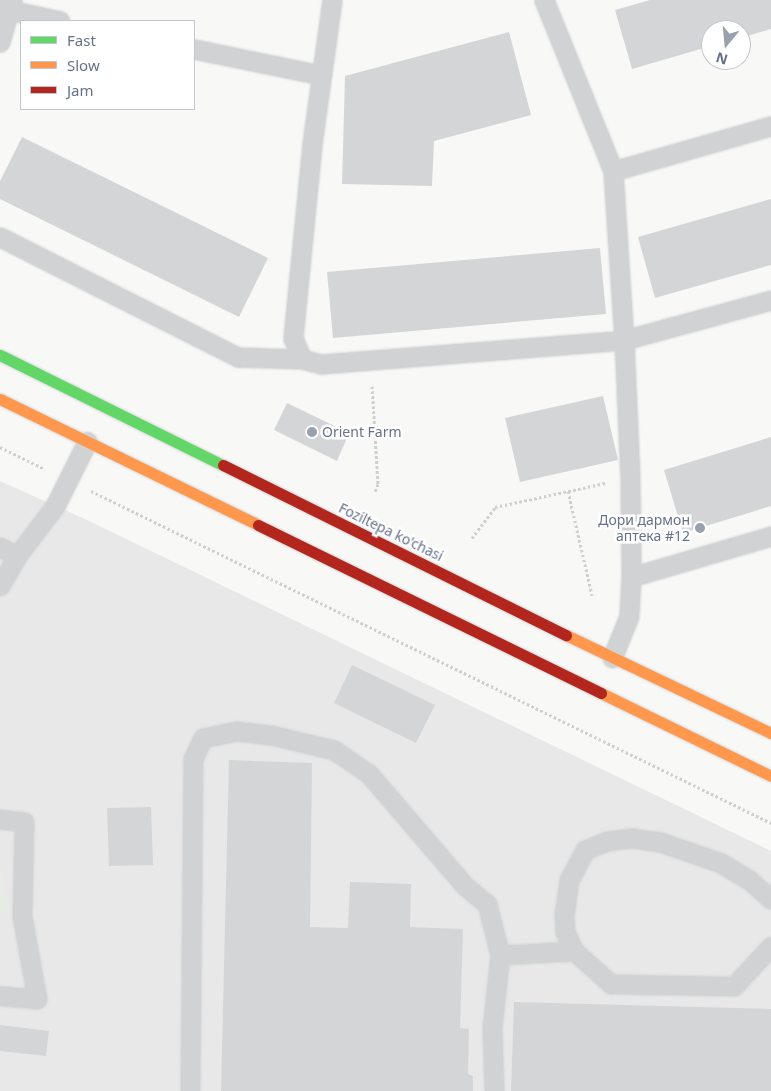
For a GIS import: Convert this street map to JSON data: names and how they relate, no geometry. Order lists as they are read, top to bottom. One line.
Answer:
{"streets":{"main road":["Foziltepa ko'chasi"]},"places":["Orient Farm","Дори дармон аптека #12"],"legend":["Fast","Slow","Jam"],"north":"bottom"}
